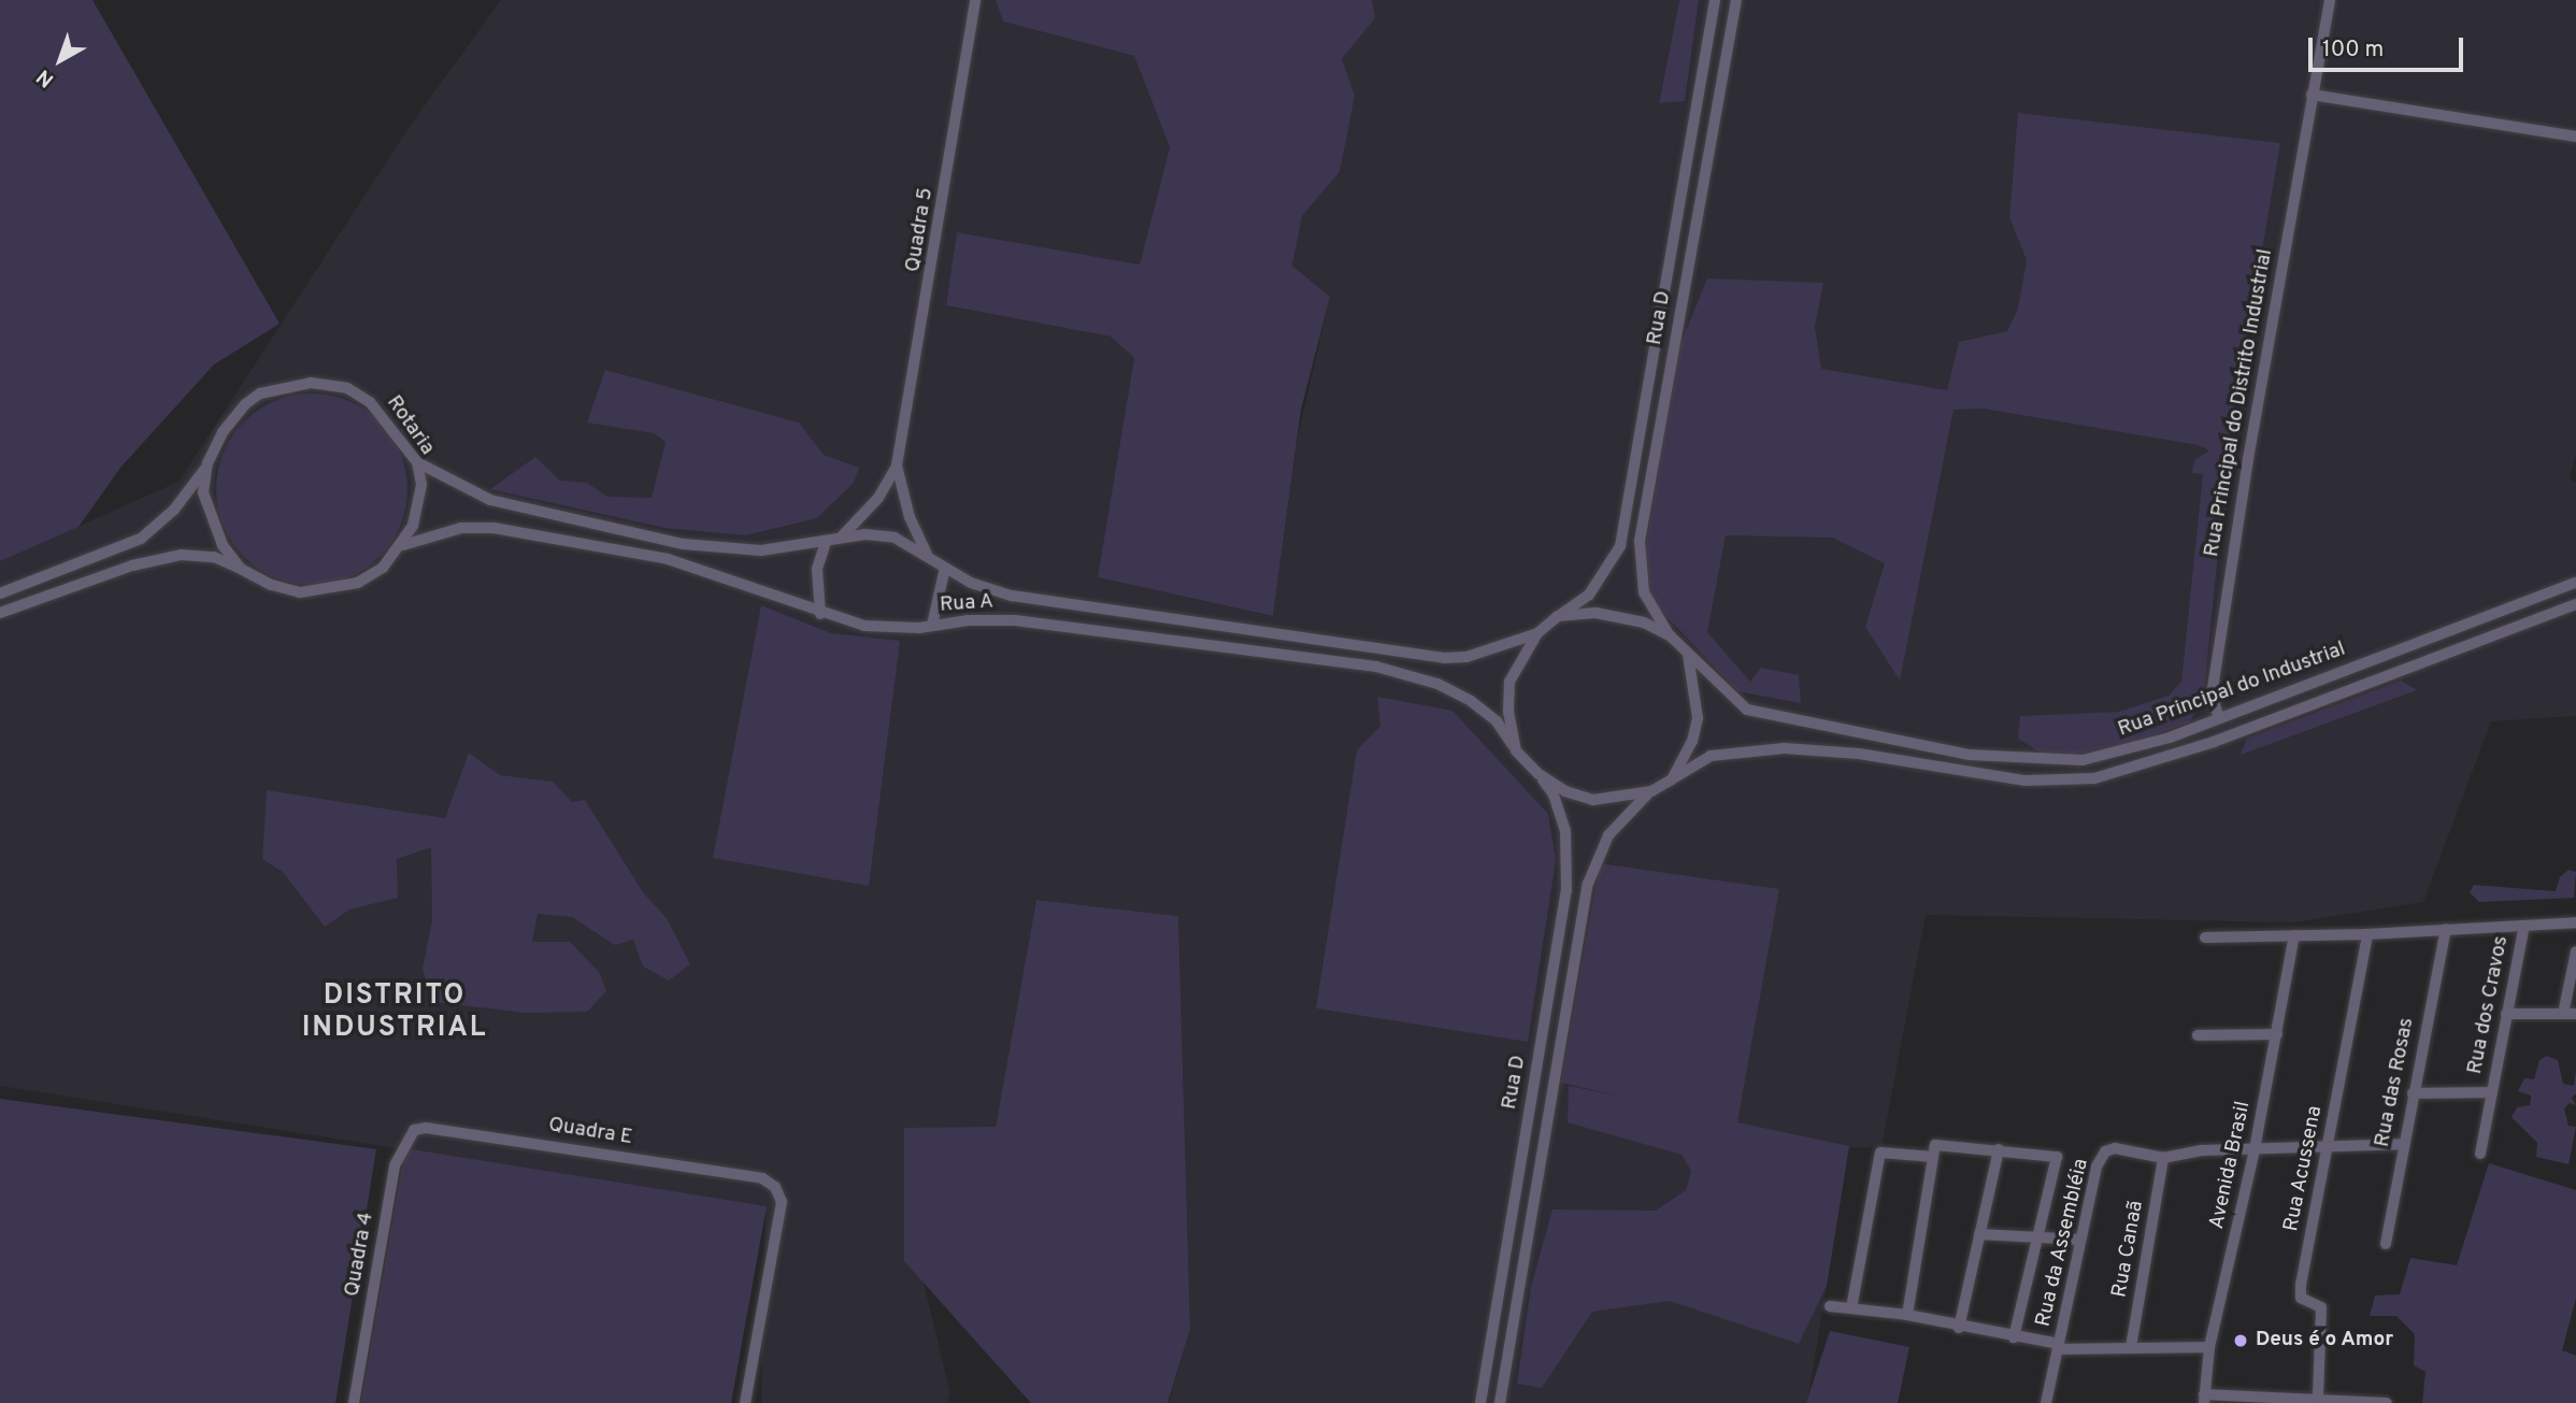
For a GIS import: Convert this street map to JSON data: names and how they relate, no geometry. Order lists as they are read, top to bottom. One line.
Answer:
{"streets":{"street":["Quadra 5","Rua D","Rua Principal do Distrito Industrial","Rotaria","Rua A","Rua Principal do Industrial","Rua dos Cravos","Rua das Rosas","Quadra E","Avenida Brasil","Rua Acussena","Rua da Assembléia","Rua Canaã","Quadra 4"]},"crossings":[["Quadra 5","Rua A"],["Rua D","Rua A"],["Rua D","Rua Principal do Industrial"],["Rua Principal do Distrito Industrial","Rua Principal do Industrial"],["Rotaria","Rua A"],["Rua A","Rua Principal do Industrial"],["Rua dos Cravos","Rua das Rosas"],["Quadra E","Quadra 4"],["Rua da Assembléia","Rua Canaã"]],"districts":["DISTRITO INDUSTRIAL"],"places":["Deus é o Amor"],"scale_bar":"100 m","north":"bottom left"}
